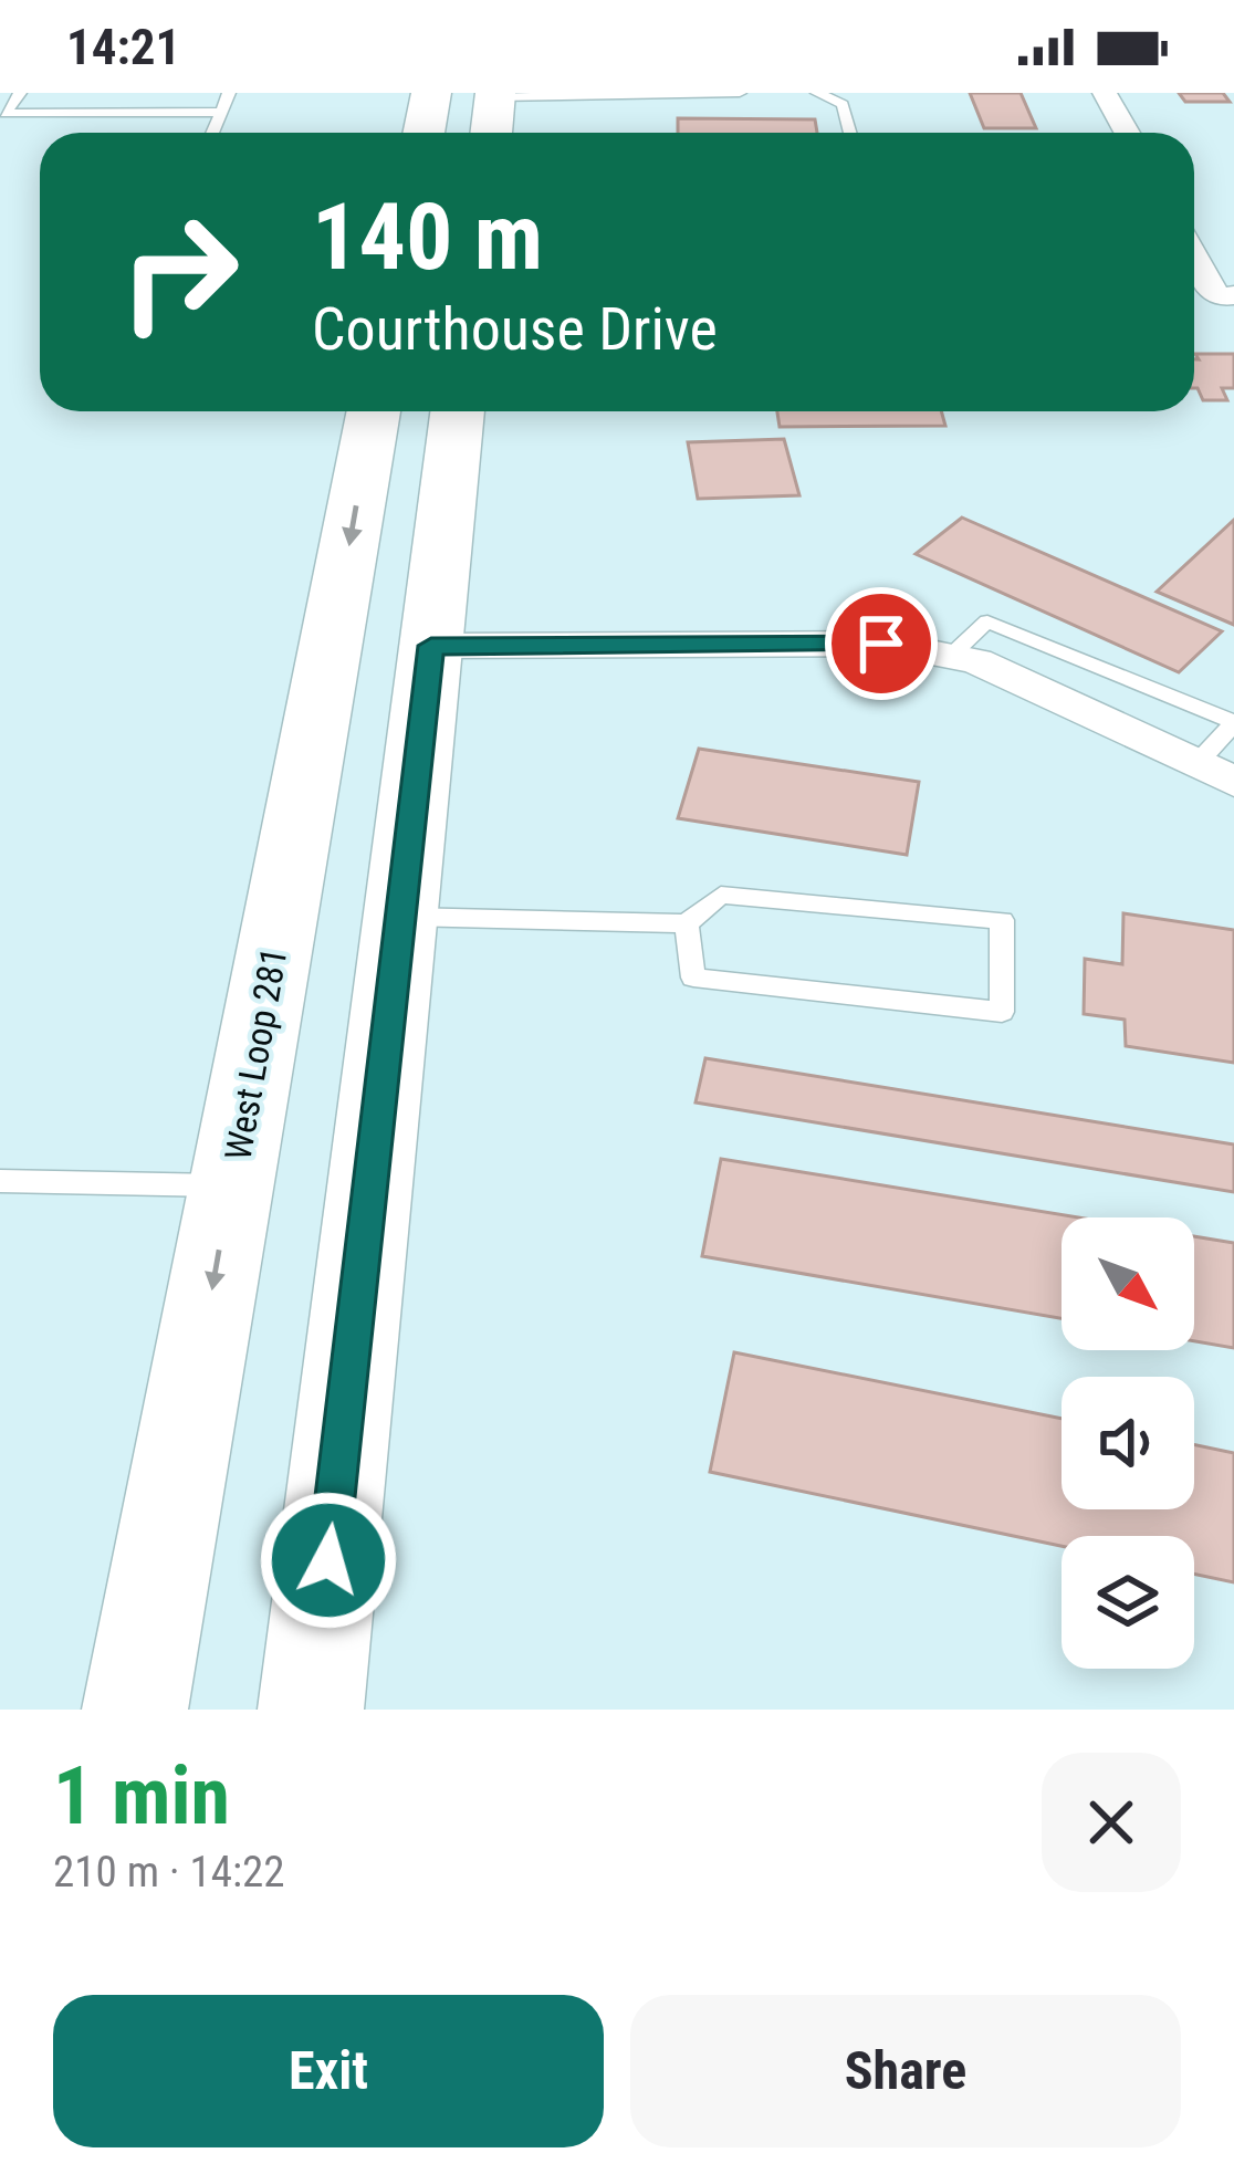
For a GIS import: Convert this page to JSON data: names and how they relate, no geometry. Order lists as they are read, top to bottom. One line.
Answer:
{"streets":{"highway":["West Loop 281"]},"north":"bottom right","page":{"status":"14:21","turn":["140 m","Courthouse Drive"],"heading":["1 min","210 m · 14:22"],"buttons":["Exit","Share"]}}
